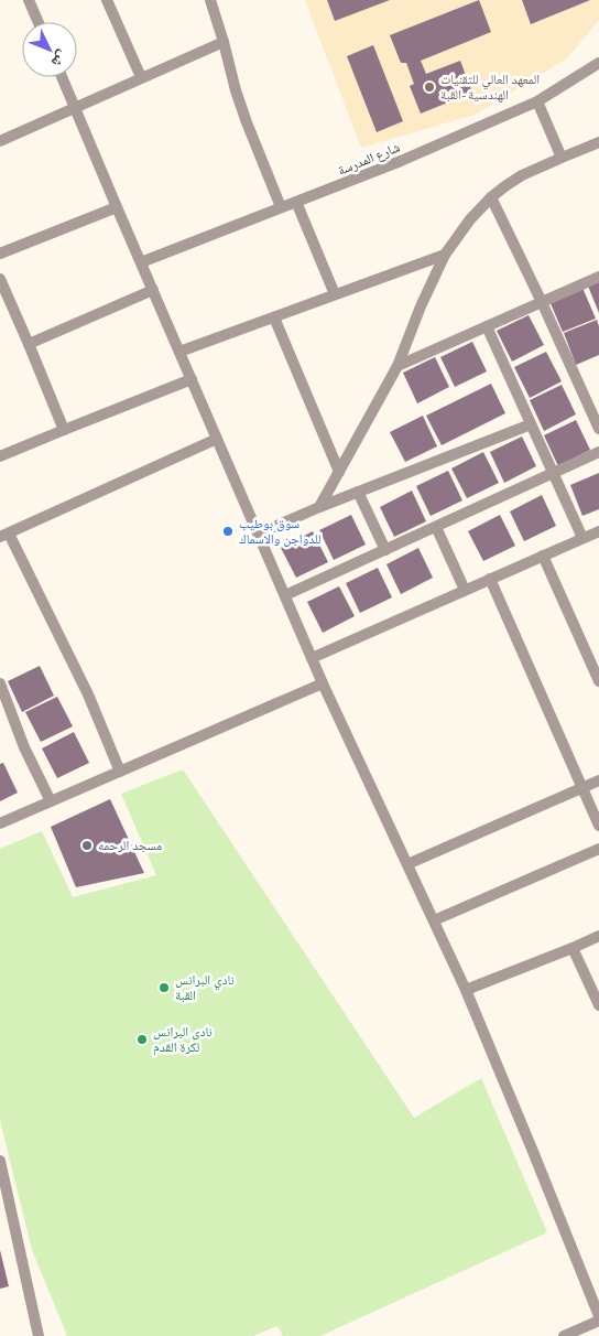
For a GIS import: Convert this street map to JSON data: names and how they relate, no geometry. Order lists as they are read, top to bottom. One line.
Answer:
{"streets":{"street":["شارع المدرسة"]},"places":["المعهد العالي للتقنيات الهندسية -القبة","سوق بوطيب للدواجن والاسماك","مسجد الرحمه","نادي البرانس القبة","نادي البرانس لكرة القدم"],"north":"bottom right"}
